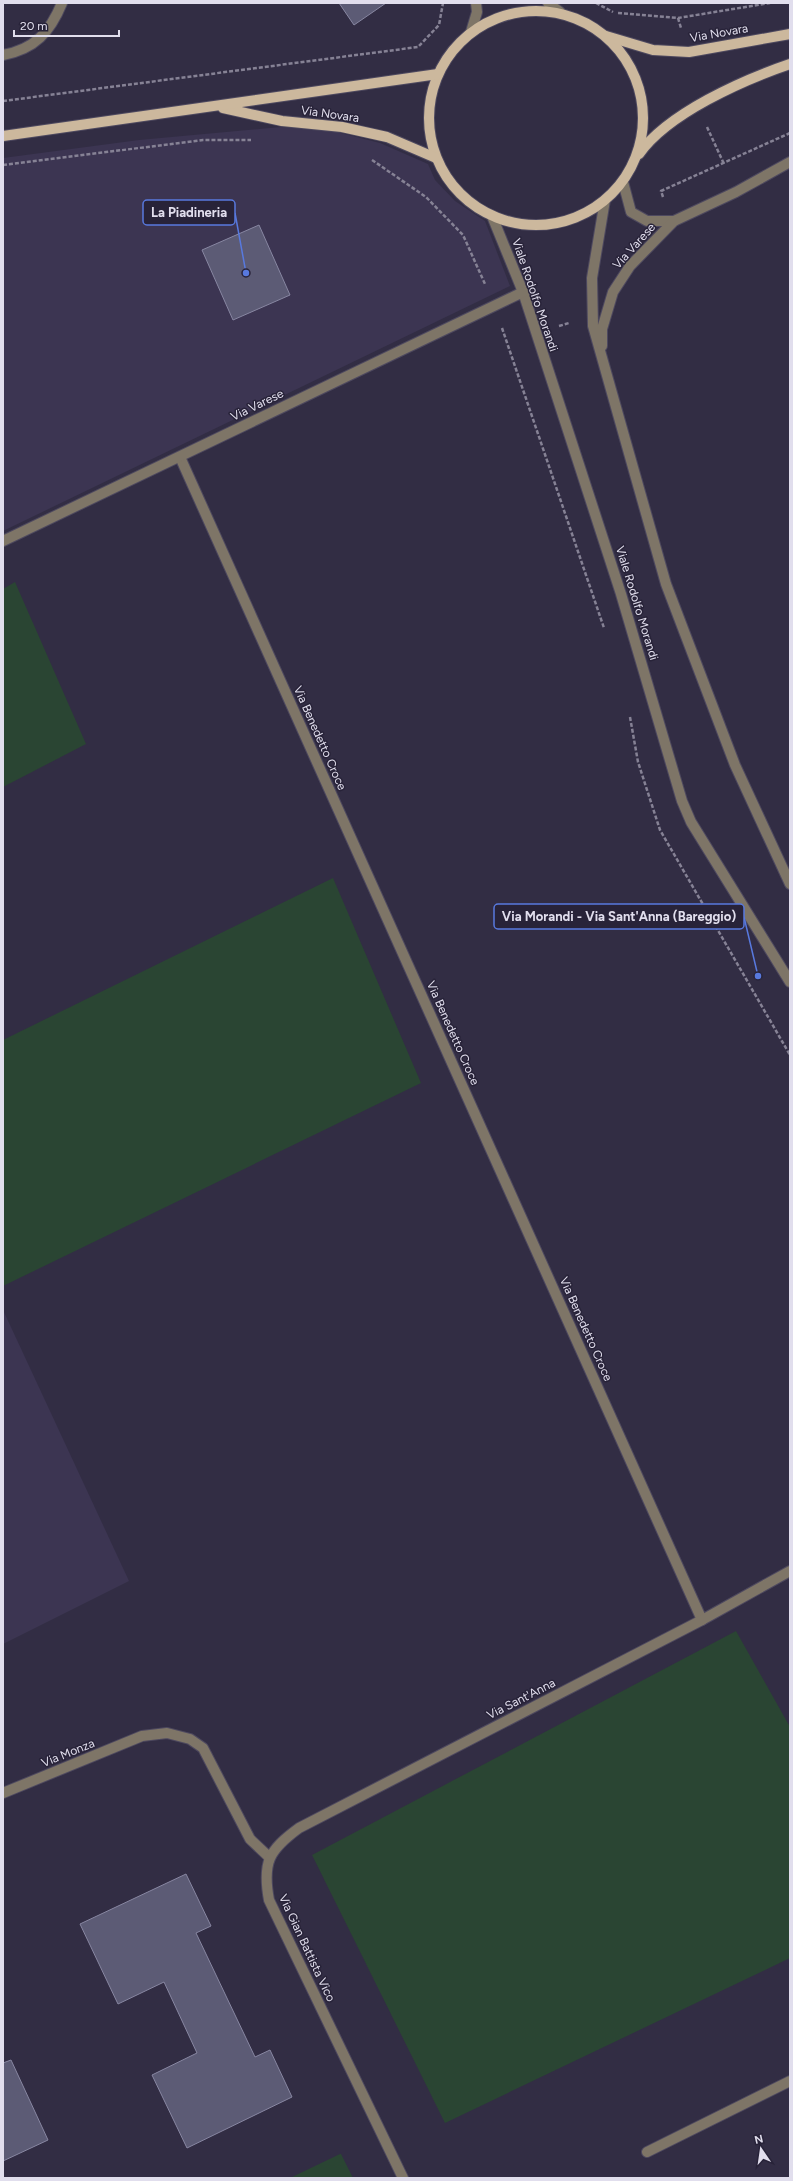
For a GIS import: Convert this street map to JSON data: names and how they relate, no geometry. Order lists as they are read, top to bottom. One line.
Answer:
{"streets":{"main road":["Via Novara"],"street":["Via Varese","Viale Rodolfo Morandi","Via Benedetto Croce","Via Sant'Anna","Via Monza","Via Gian Battista Vico"]},"crossings":[["Via Varese","Viale Rodolfo Morandi"],["Via Varese","Via Benedetto Croce"],["Via Benedetto Croce","Via Sant'Anna"],["Via Sant'Anna","Via Monza"],["Via Sant'Anna","Via Gian Battista Vico"],["Via Monza","Via Gian Battista Vico"]],"places":["La Piadineria","Via Morandi - Via Sant'Anna (Bareggio)"],"scale_bar":"20 m","north":"top"}
